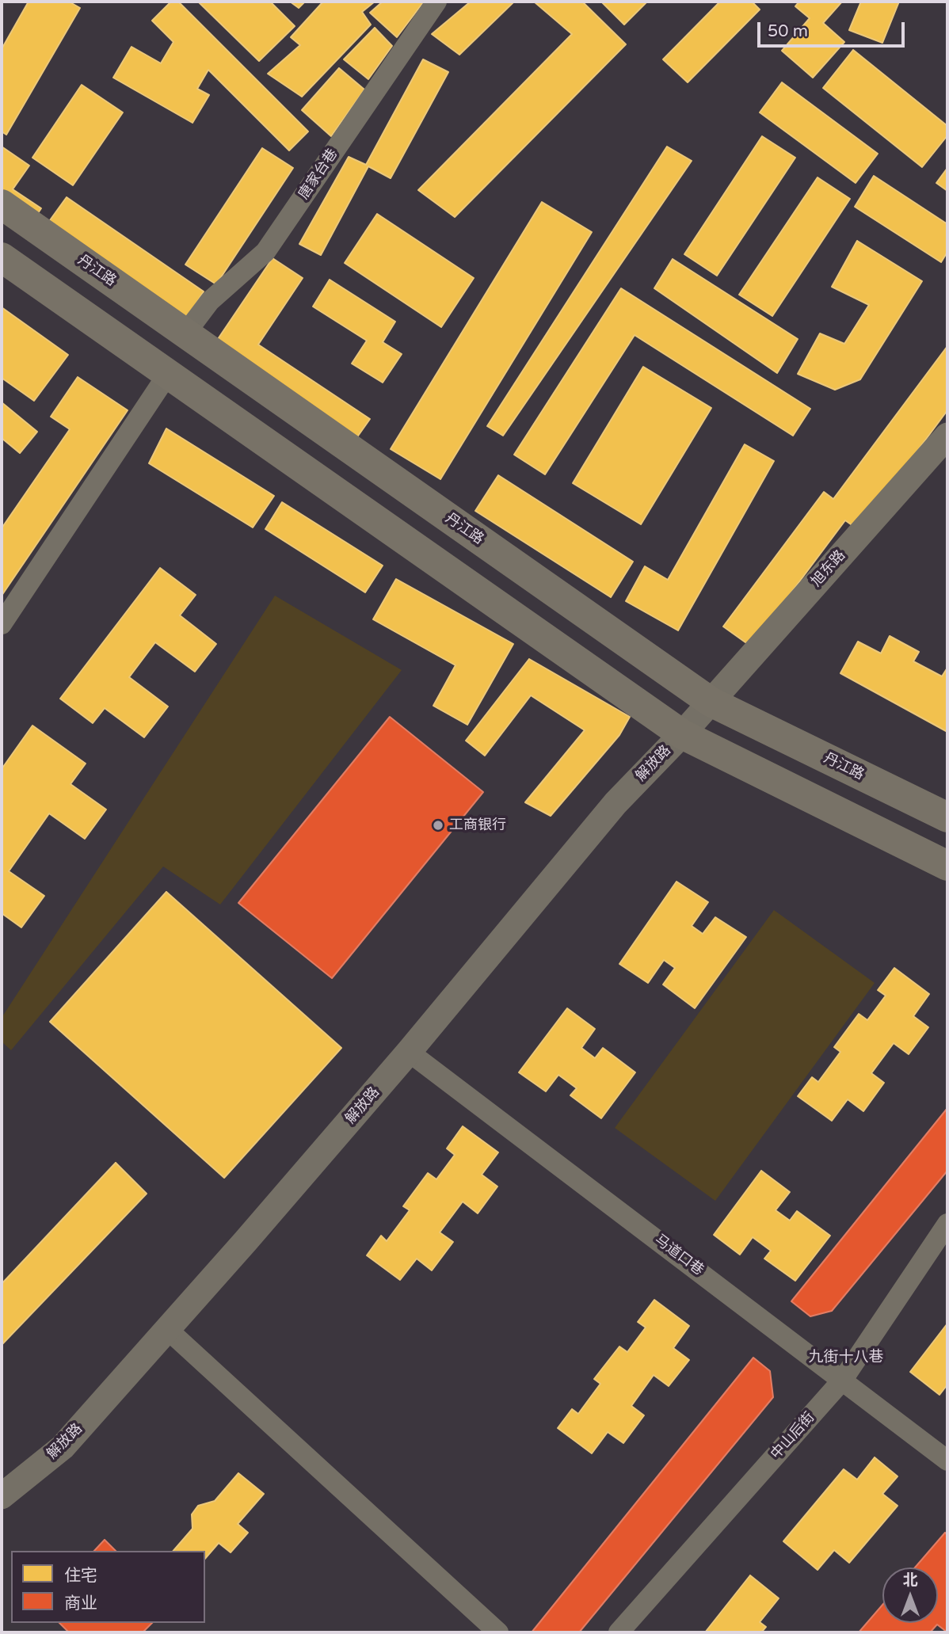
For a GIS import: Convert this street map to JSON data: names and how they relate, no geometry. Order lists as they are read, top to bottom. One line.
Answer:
{"streets":{"main road":["丹江路"],"street":["唐家台巷","旭东路","解放路","马道口巷","中山后街"]},"crossings":[["唐家台巷","丹江路"],["丹江路","旭东路"],["丹江路","解放路"],["旭东路","解放路"],["解放路","马道口巷"],["马道口巷","中山后街"]],"districts":["九街十八巷"],"places":["工商银行"],"legend":["住宅","商业"],"scale_bar":"50 m","north":"top"}
